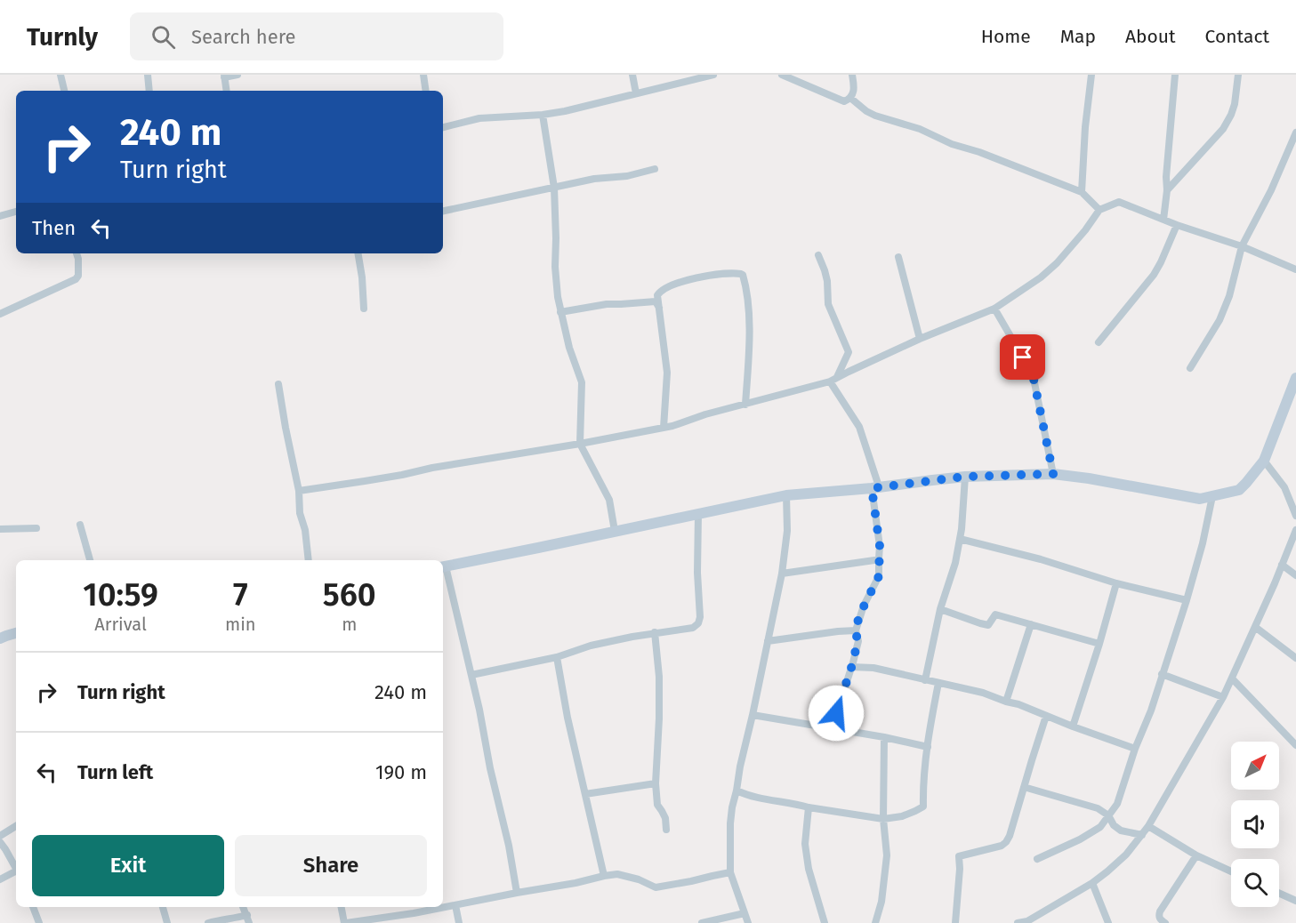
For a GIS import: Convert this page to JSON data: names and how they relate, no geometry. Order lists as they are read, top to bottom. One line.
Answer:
{"north":"top right","page":{"header":"Turnly","search":"Search here","nav":["Home","Map","About","Contact"],"turn":["240 m","Turn right"],"then":"Then","eta":["10:59","Arrival","7","min","560","m"],"list":[{"name":"Turn right","value":"240 m"},{"name":"Turn left","value":"190 m"}],"buttons":["Exit","Share"]}}
